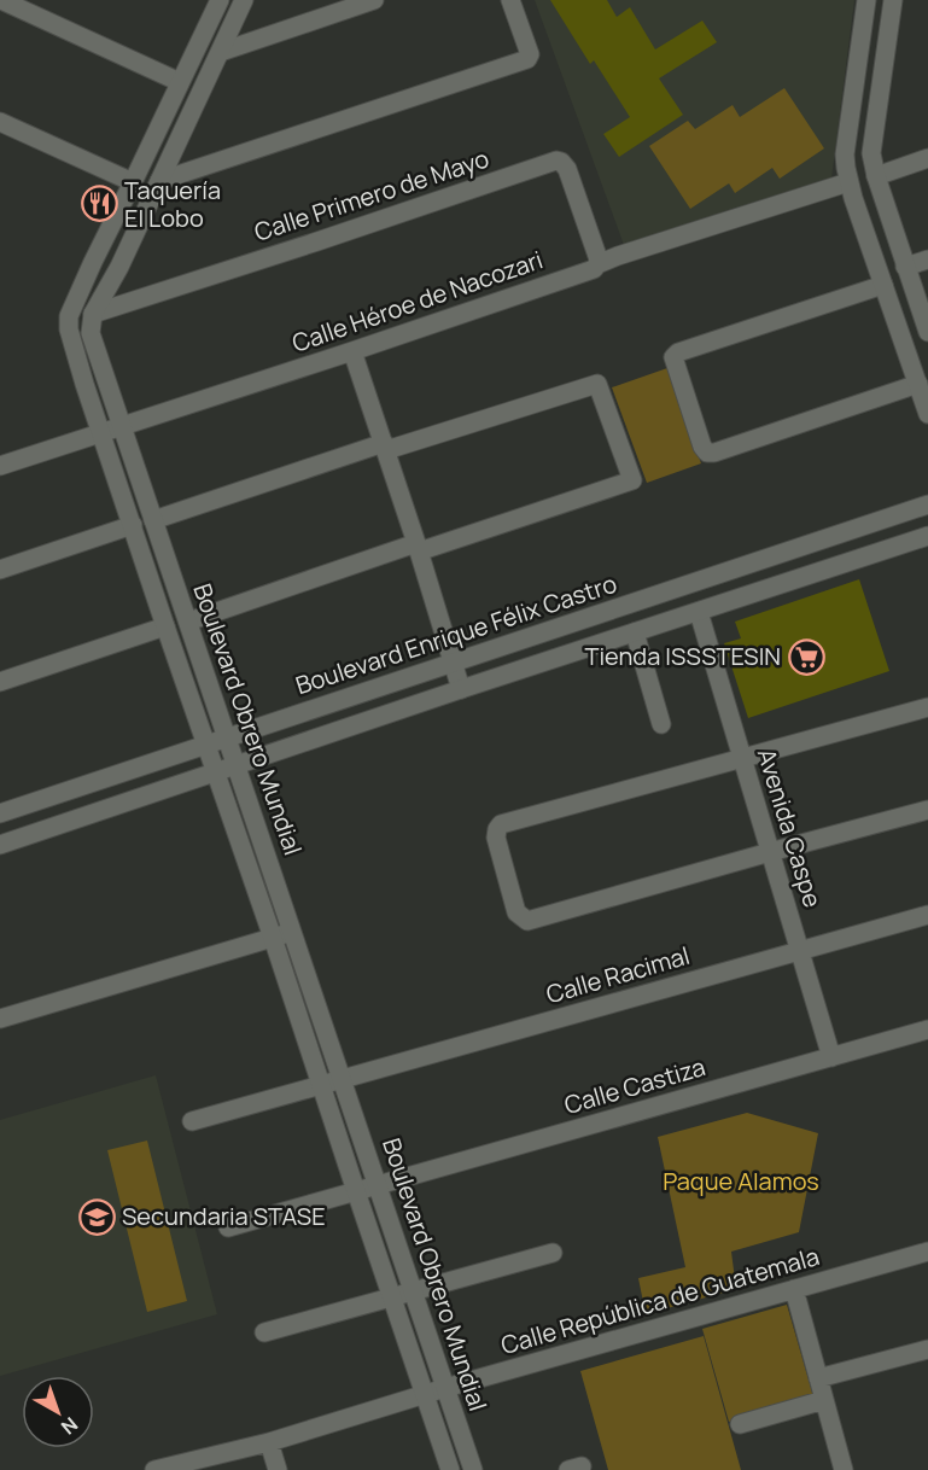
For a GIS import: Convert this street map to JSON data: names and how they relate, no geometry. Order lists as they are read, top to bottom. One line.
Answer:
{"streets":{"street":["Calle Primero de Mayo","Calle Héroe de Nacozari","Boulevard Enrique Félix Castro","Boulevard Obrero Mundial","Avenida Caspe","Calle Racimal","Calle Castiza","Calle República de Guatemala"]},"crossings":[["Calle Primero de Mayo","Calle Héroe de Nacozari"],["Calle Primero de Mayo","Boulevard Obrero Mundial"],["Calle Héroe de Nacozari","Boulevard Obrero Mundial"],["Boulevard Enrique Félix Castro","Boulevard Obrero Mundial"],["Boulevard Obrero Mundial","Calle Racimal"],["Boulevard Obrero Mundial","Calle Castiza"],["Boulevard Obrero Mundial","Calle República de Guatemala"],["Avenida Caspe","Calle Racimal"],["Avenida Caspe","Calle Castiza"]],"parks":["Paque Alamos"],"places":{"restaurant":["Taquería El Lobo"],"supermarket":["Tienda ISSSTESIN"],"school or university":["Secundaria STASE"]},"north":"bottom right"}
